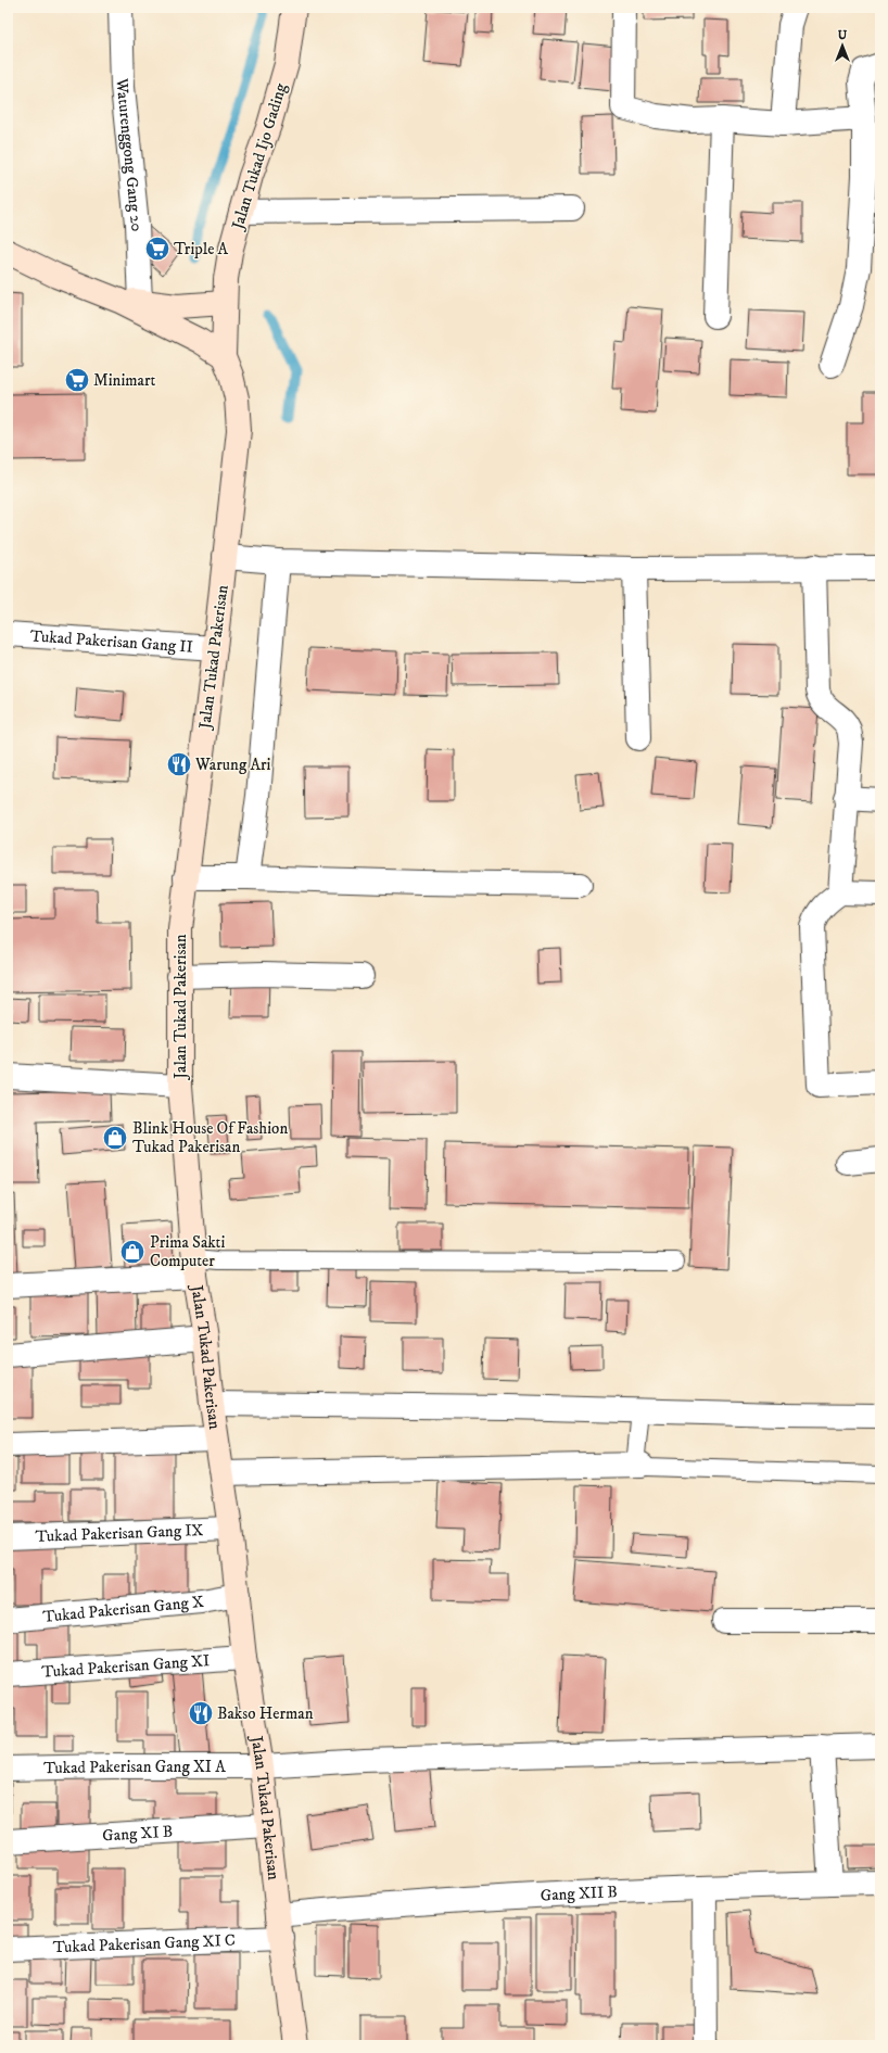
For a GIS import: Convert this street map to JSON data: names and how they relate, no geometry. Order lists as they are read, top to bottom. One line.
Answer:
{"streets":{"street":["Waturenggong Gang 20","Jalan Tukad Ijo Gading","Tukad Pakerisan Gang II","Jalan Tukad Pakerisan","Tukad Pakerisan Gang IX","Tukad Pakerisan Gang X","Tukad Pakerisan Gang XI","Tukad Pakerisan Gang XI A","Gang XI B","Gang XII B","Tukad Pakerisan Gang XI C"]},"crossings":[["Jalan Tukad Ijo Gading","Jalan Tukad Pakerisan"],["Tukad Pakerisan Gang II","Jalan Tukad Pakerisan"],["Jalan Tukad Pakerisan","Tukad Pakerisan Gang IX"],["Jalan Tukad Pakerisan","Tukad Pakerisan Gang X"],["Jalan Tukad Pakerisan","Tukad Pakerisan Gang XI"],["Jalan Tukad Pakerisan","Tukad Pakerisan Gang XI A"],["Jalan Tukad Pakerisan","Gang XI B"],["Jalan Tukad Pakerisan","Gang XII B"],["Jalan Tukad Pakerisan","Tukad Pakerisan Gang XI C"]],"places":{"supermarket":["Triple A","Minimart"],"restaurant":["Warung Ari","Bakso Herman"],"shop":["Blink House Of Fashion Tukad Pakerisan","Prima Sakti Computer"]},"north":"top"}
